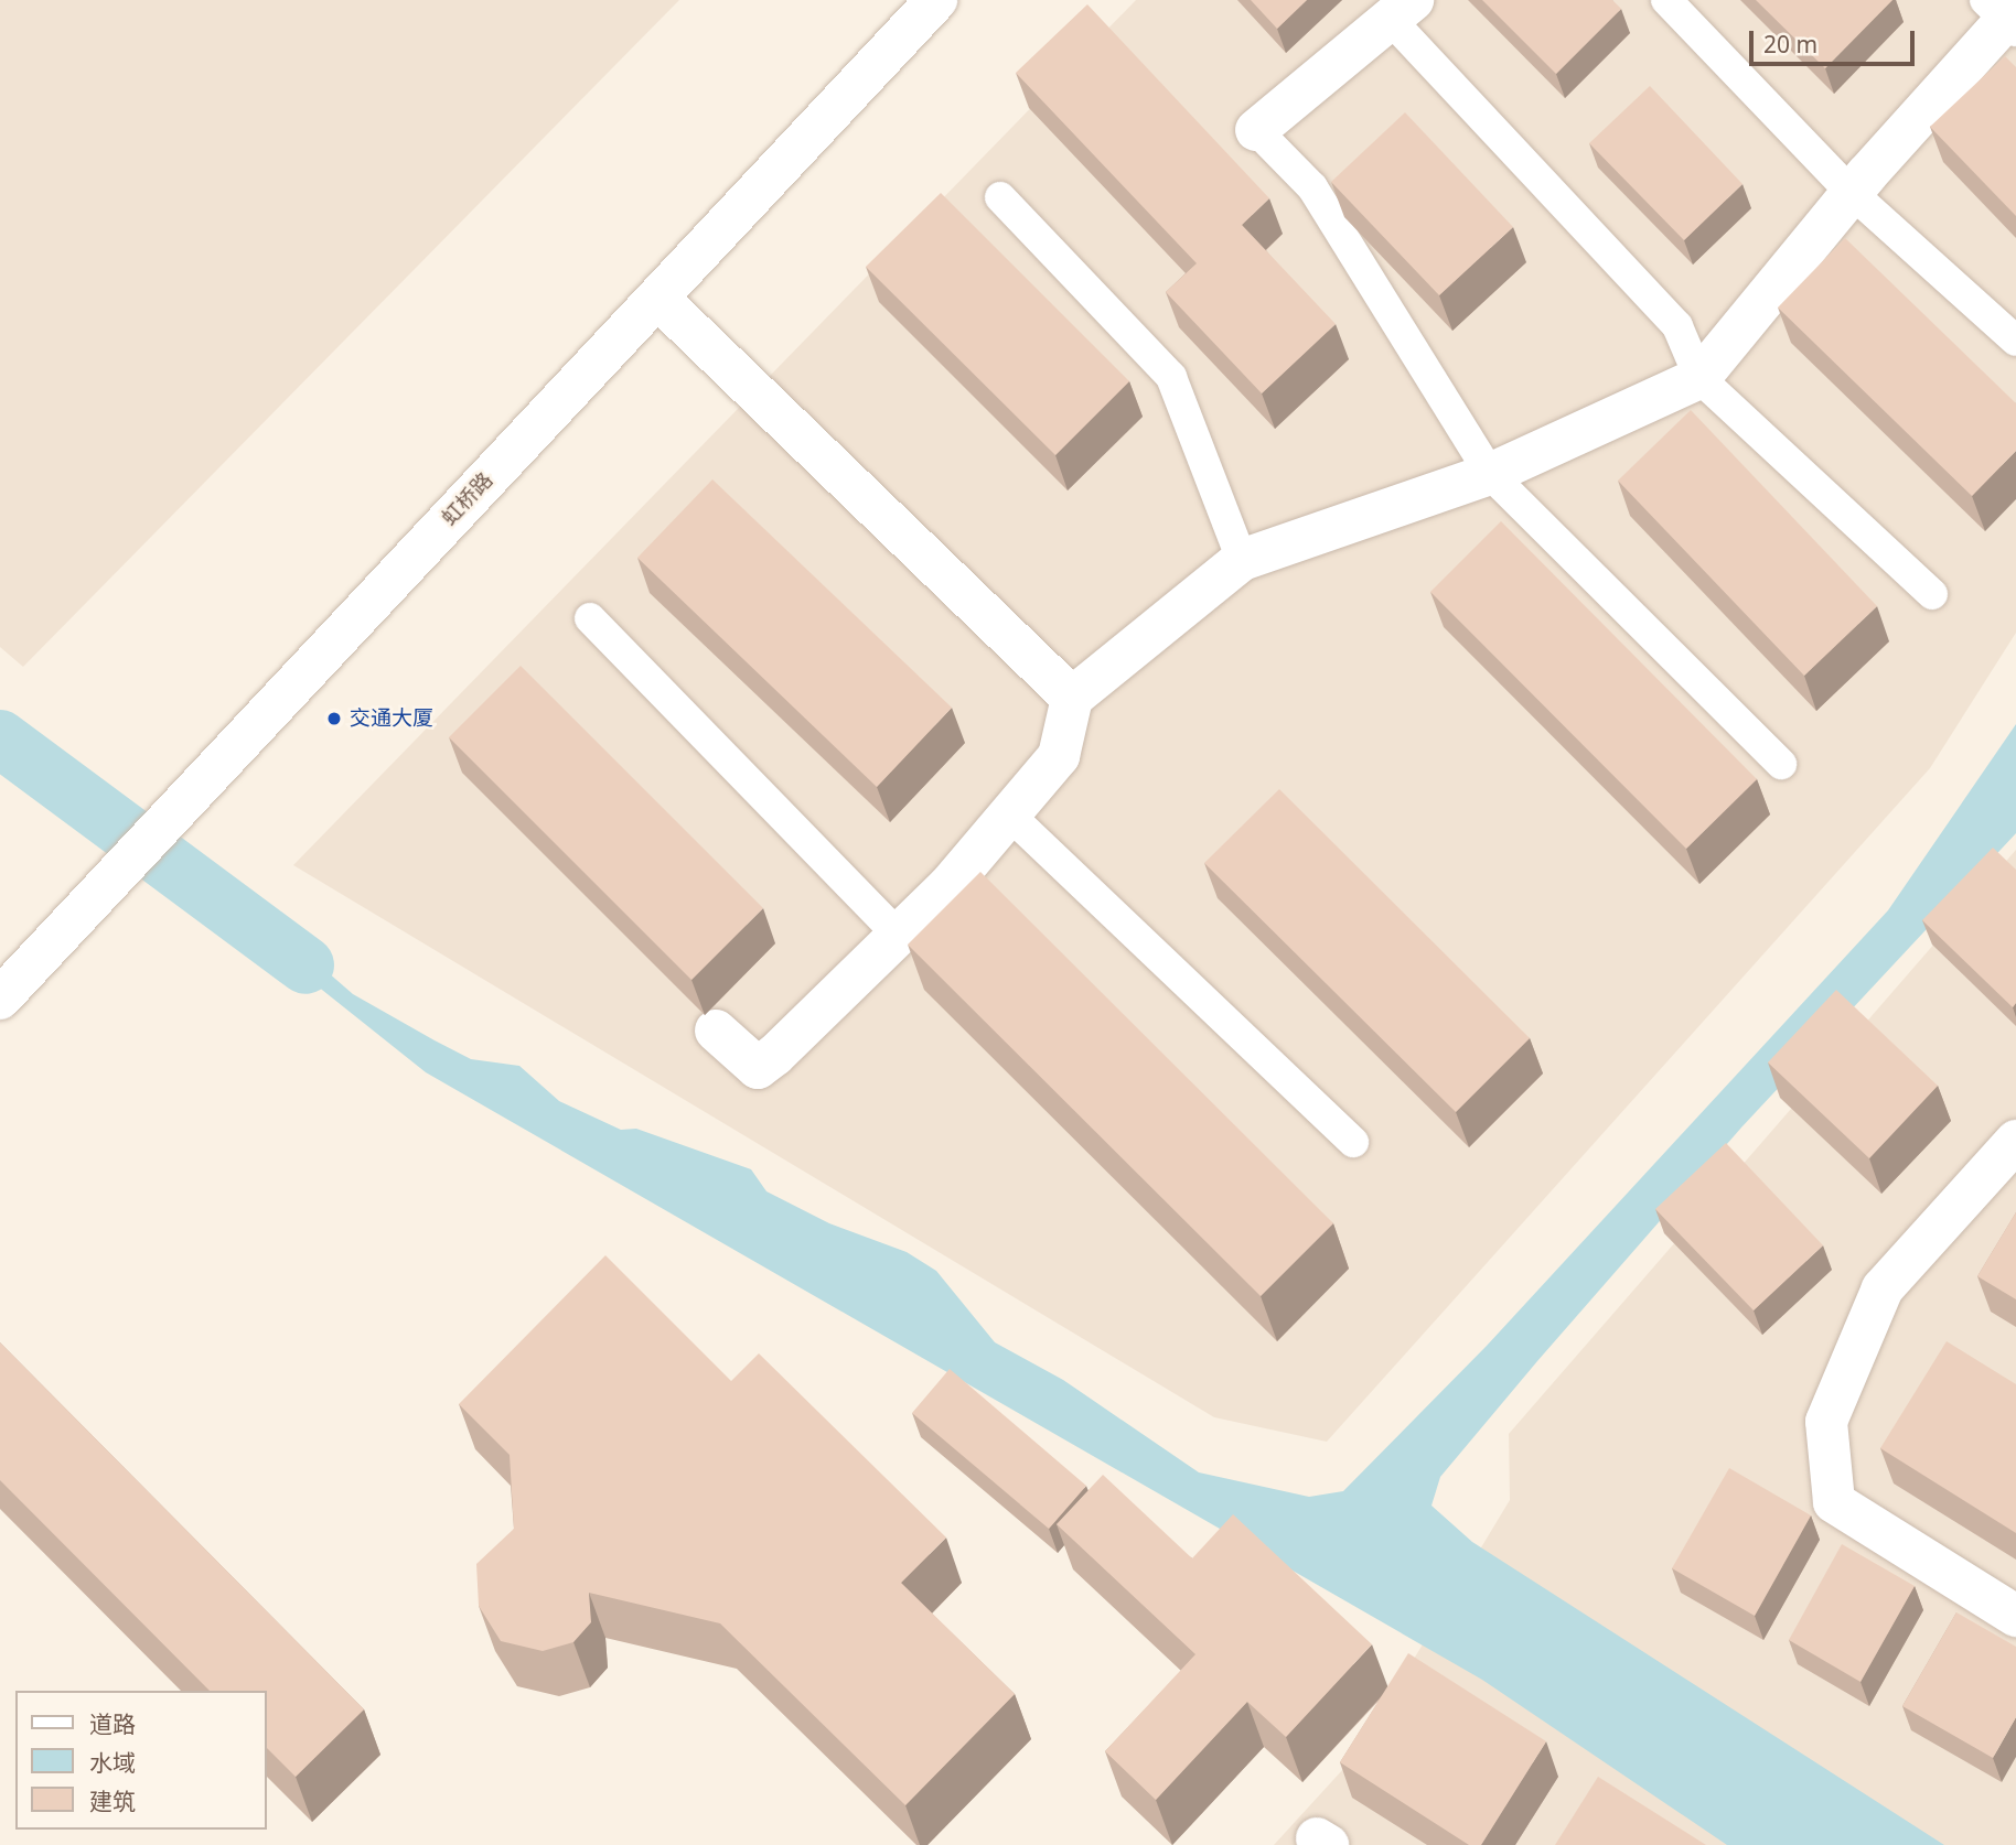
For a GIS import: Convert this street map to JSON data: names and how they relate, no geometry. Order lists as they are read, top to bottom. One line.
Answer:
{"streets":{"street":["虹桥路"]},"places":["交通大厦"],"legend":["道路","水域","建筑"],"scale_bar":"20 m"}
